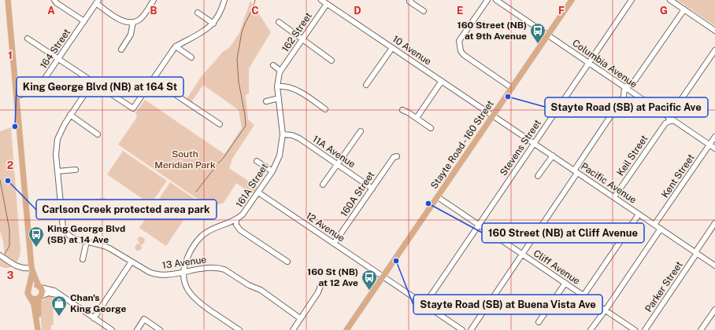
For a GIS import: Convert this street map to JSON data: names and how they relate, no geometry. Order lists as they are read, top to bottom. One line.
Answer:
{"streets":{"main road":["Stayte Road - 160 Street"],"street":["162 Street","164 Street","10 Avenue","Columbia Avenue","Stevens Street","11A Avenue","Keil Street","Kent Street","Pacific Avenue","161A Street","160A Street","12 Avenue","13 Avenue","Cliff Avenue","Parker Street"]},"crossings":[["162 Street","10 Avenue"],["162 Street","161A Street"],["10 Avenue","Stayte Road - 160 Street"],["10 Avenue","Pacific Avenue"],["Columbia Avenue","Stayte Road - 160 Street"],["Columbia Avenue","Stevens Street"],["Columbia Avenue","Kent Street"],["Stayte Road - 160 Street","Pacific Avenue"],["Stayte Road - 160 Street","12 Avenue"],["Stayte Road - 160 Street","Cliff Avenue"],["Stevens Street","Pacific Avenue"],["Stevens Street","12 Avenue"],["Stevens Street","Cliff Avenue"],["11A Avenue","161A Street"],["11A Avenue","160A Street"],["Keil Street","Pacific Avenue"],["Kent Street","Pacific Avenue"],["Pacific Avenue","Parker Street"],["161A Street","12 Avenue"],["161A Street","13 Avenue"],["160A Street","12 Avenue"]],"parks":["South Meridian Park"],"places":{"bus stop":["160 Street (NB) at 9th Avenue","King George Blvd (SB) at 14 Ave","160 St (NB) at 12 Ave"],"other":["Stayte Road (SB) at Pacific Ave","King George Blvd (NB) at 164 St","Carlson Creek protected area park","160 Street (NB) at Cliff Avenue","Stayte Road (SB) at Buena Vista Ave"],"shop":["Chan's King George"]},"grid":{"columns":["A","B","C","D","E","F","G"],"rows":["1","2","3"]}}
